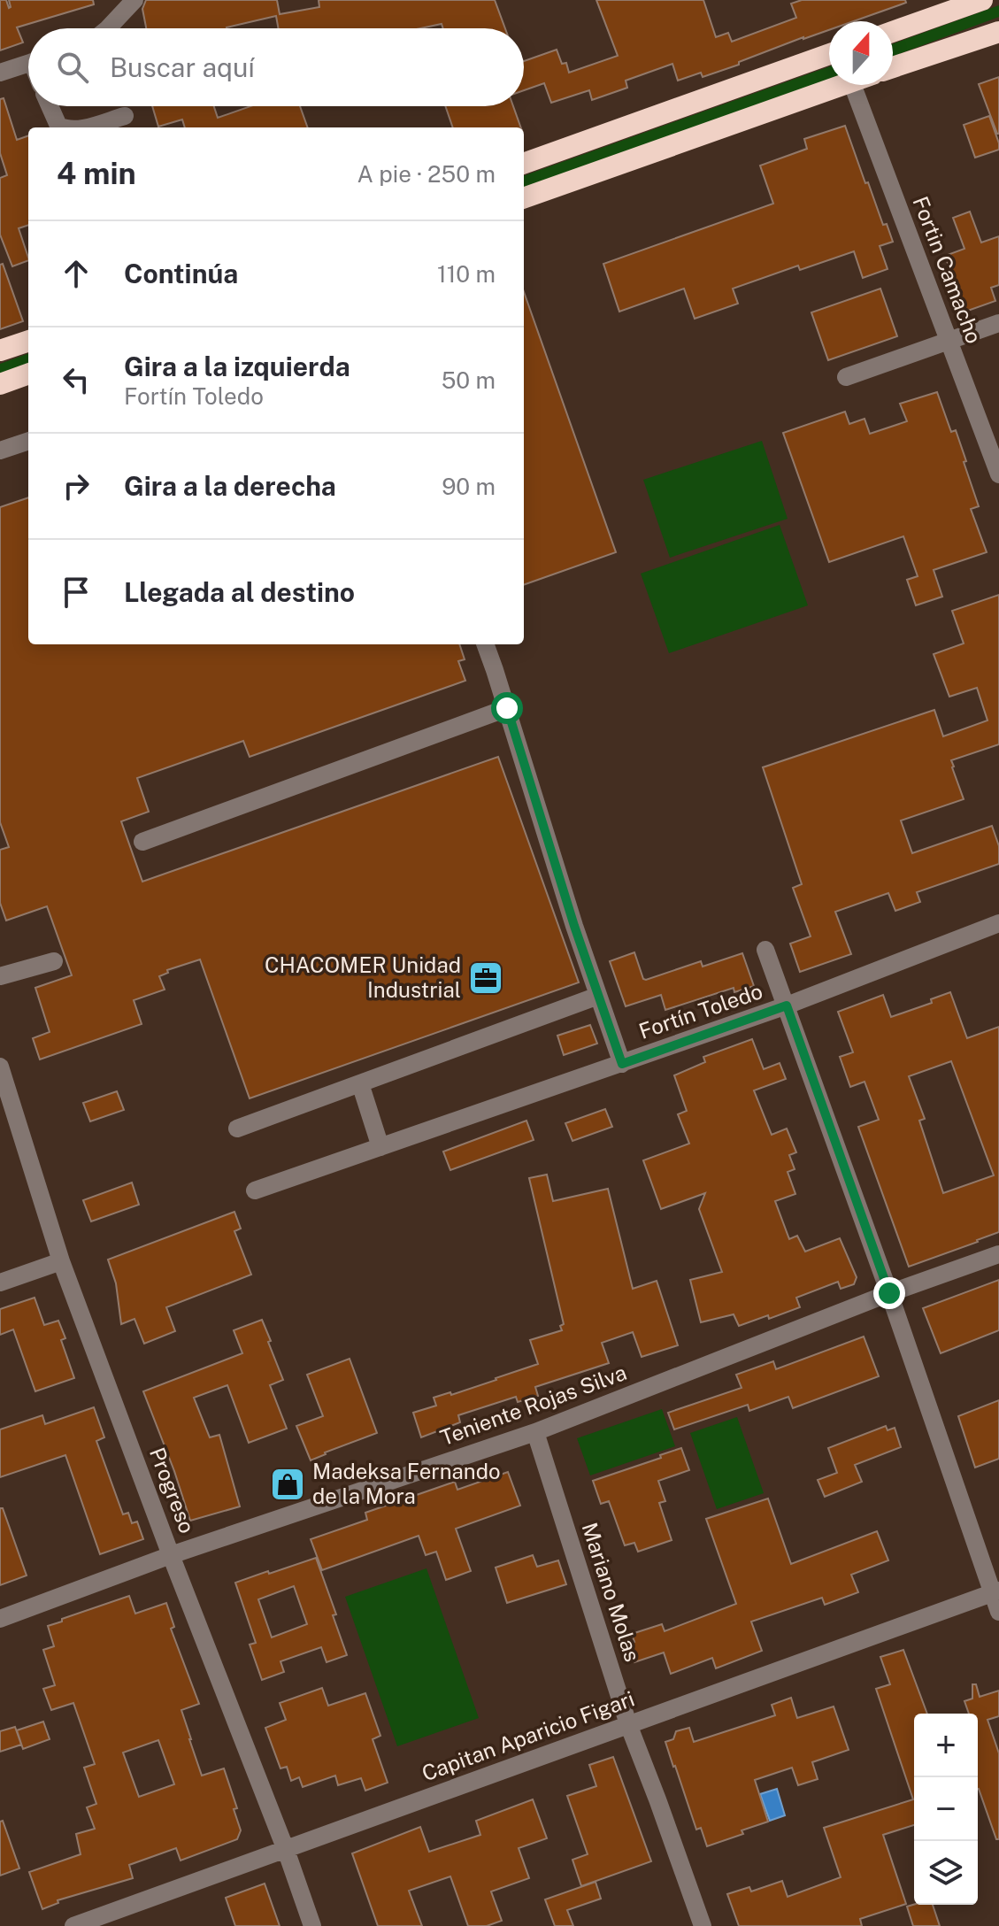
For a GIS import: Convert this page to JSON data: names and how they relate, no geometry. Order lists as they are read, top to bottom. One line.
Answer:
{"streets":{"street":["Fortin Camacho","Fortín Toledo","Teniente Rojas Silva","Progreso","Mariano Molas","Capitan Aparicio Figari"]},"crossings":[["Teniente Rojas Silva","Progreso"],["Teniente Rojas Silva","Mariano Molas"],["Progreso","Capitan Aparicio Figari"],["Mariano Molas","Capitan Aparicio Figari"]],"places":{"office":["CHACOMER Unidad Industrial"],"shop":["Madeksa Fernando de la Mora"]},"north":"top","page":{"search":"Buscar aquí","heading":["4 min","A pie · 250 m"],"list":[["Continúa","110 m"],["Gira a la izquierda","Fortín Toledo","50 m"],["Gira a la derecha","90 m"],"Llegada al destino"],"map_buttons":["+","−"]}}
